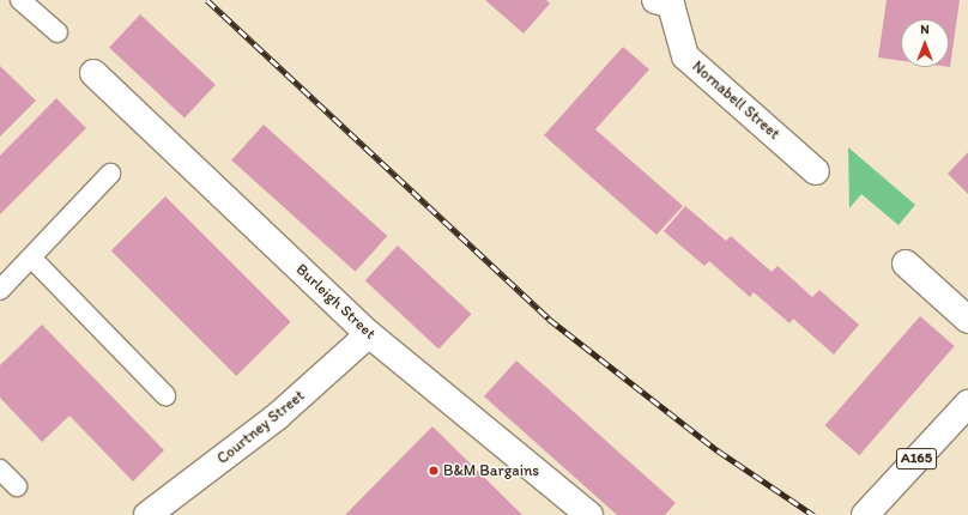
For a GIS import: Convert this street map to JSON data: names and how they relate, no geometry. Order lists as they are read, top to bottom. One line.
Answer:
{"streets":{"main road":["Nornabell Street","Burleigh Street","Courtney Street","A165"]},"crossings":[["Burleigh Street","Courtney Street"]],"places":["B&M Bargains"],"north":"top"}
